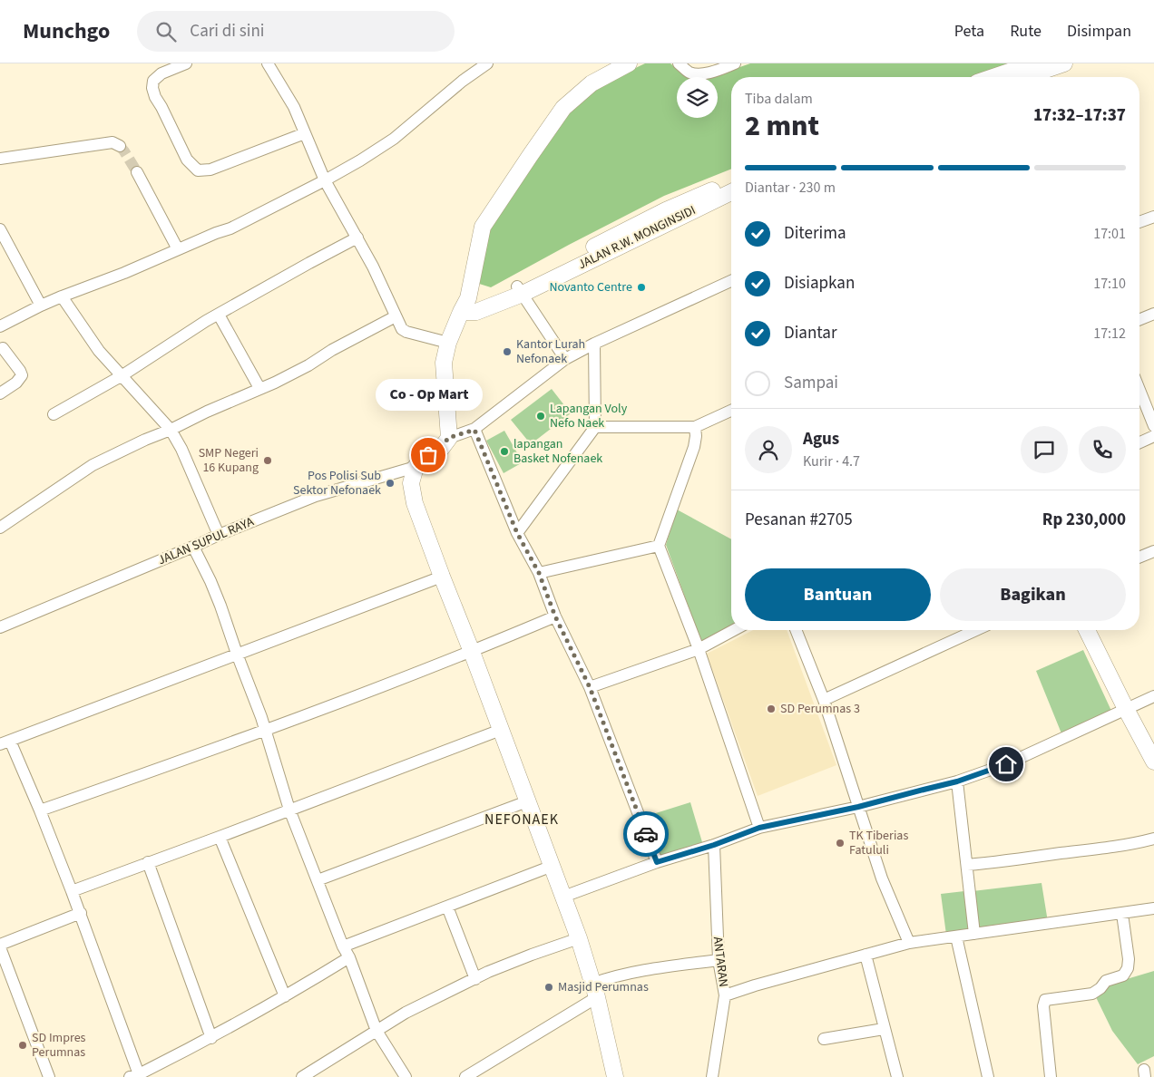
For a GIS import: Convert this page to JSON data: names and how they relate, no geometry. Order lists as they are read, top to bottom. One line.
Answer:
{"streets":{"street":["JALAN R.W. MONGINSIDI","JALAN SUPUL RAYA","ANTARAN"]},"districts":["NEFONAEK"],"places":["Novanto Centre","Kantor Lurah Nefonaek","Lapangan Voly Nefo Naek","lapangan Basket Nofenaek","Co - Op Mart","SMP Negeri 16 Kupang","Pos Polisi Sub Sektor Nefonaek","SD Perumnas 3","TK Tiberias Fatululi","Masjid Perumnas","SD Impres Perumnas"],"page":{"header":"Munchgo","search":"Cari di sini","nav":["Peta","Rute","Disimpan"],"heading":["2 mnt","Tiba dalam","17:32–17:37"],"panel":["Agus","Kurir · 4.7","Pesanan #2705","Rp 230,000"],"bar":"Diantar · 230 m","list":[["Diterima","17:01"],["Disiapkan","17:10"],["Diantar","17:12"],"Sampai"],"bubble":"Co - Op Mart","buttons":["Bantuan","Bagikan"]}}
